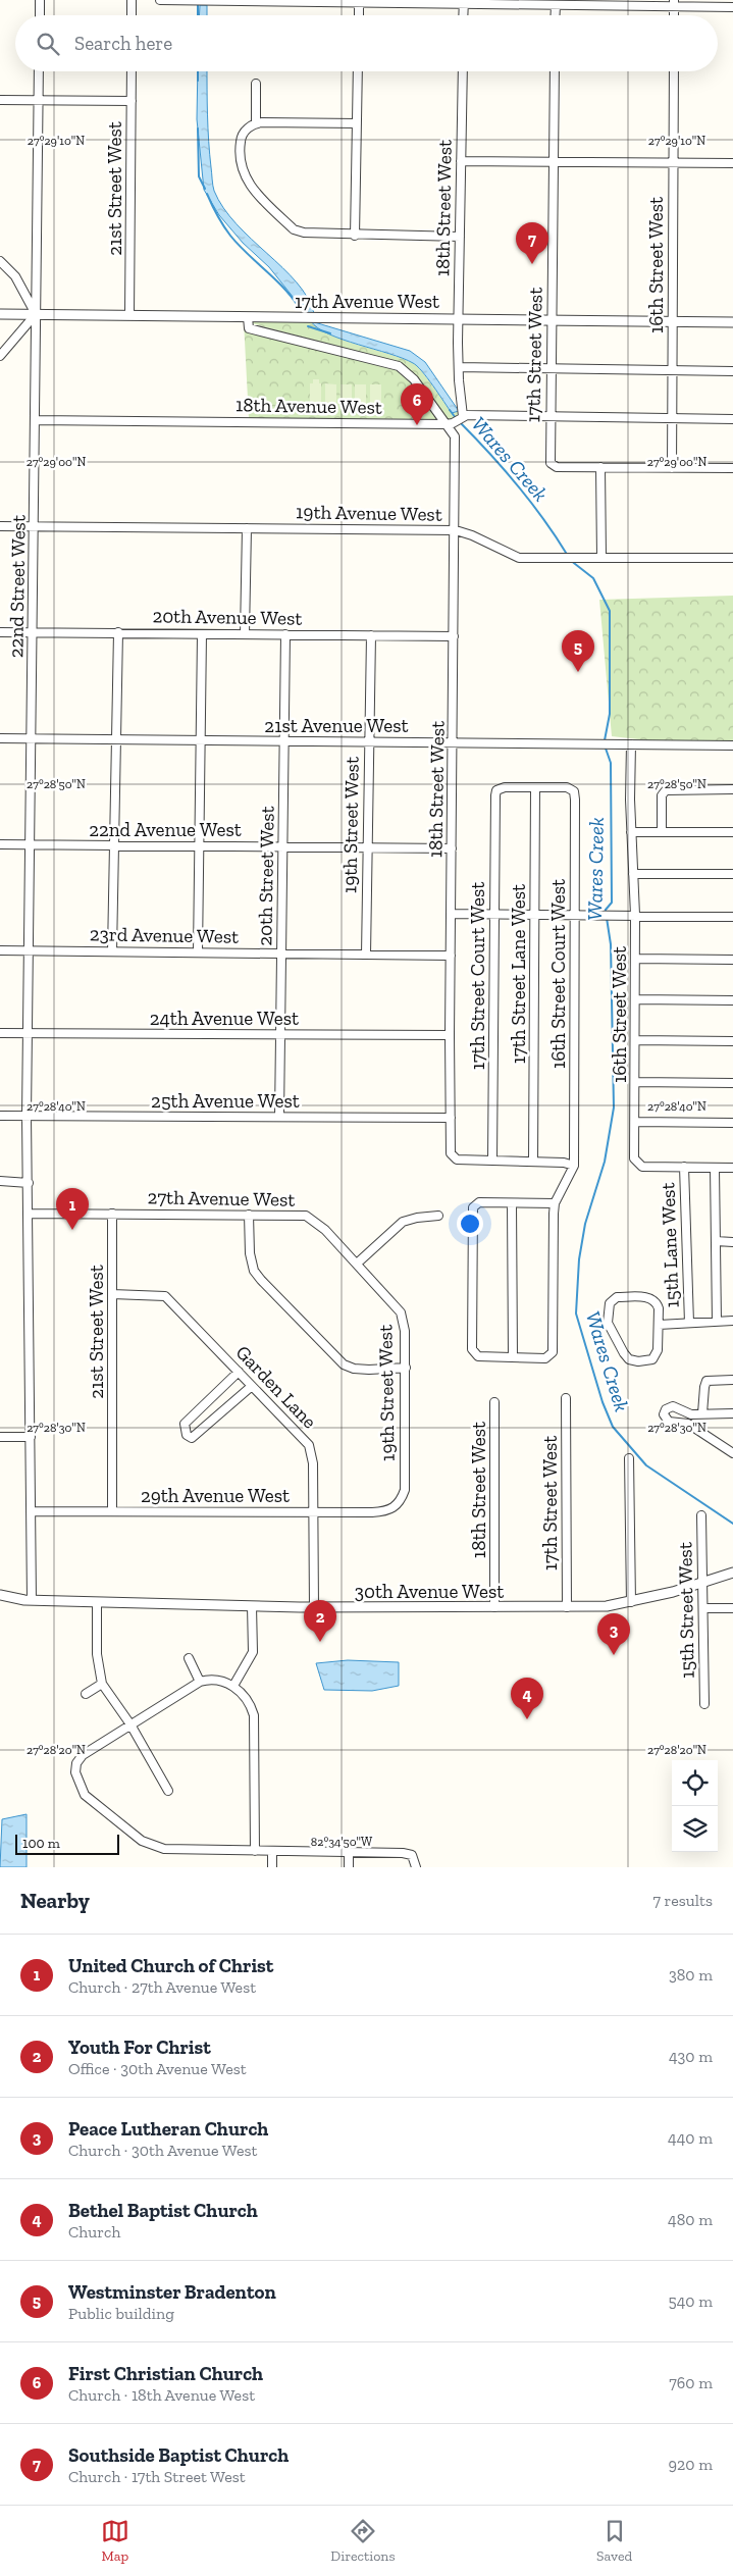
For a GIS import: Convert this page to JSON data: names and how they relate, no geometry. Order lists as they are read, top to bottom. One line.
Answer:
{"streets":{"street":["21st Street West","18th Street West","16th Street West","17th Avenue West","17th Street West","18th Avenue West","19th Avenue West","22nd Street West","20th Avenue West","21st Avenue West","19th Street West","22nd Avenue West","20th Street West","23rd Avenue West","17th Street Lane West","16th Street Court West","17th Street Court West","24th Avenue West","25th Avenue West","27th Avenue West","15th Lane West","Garden Lane","29th Avenue West","30th Avenue West","15th Street West"]},"crossings":[["21st Street West","17th Avenue West"],["21st Street West","27th Avenue West"],["21st Street West","Garden Lane"],["21st Street West","29th Avenue West"],["18th Street West","17th Avenue West"],["18th Street West","18th Avenue West"],["18th Street West","19th Avenue West"],["18th Street West","20th Avenue West"],["18th Street West","21st Avenue West"],["18th Street West","22nd Avenue West"],["18th Street West","23rd Avenue West"],["18th Street West","17th Street Court West"],["18th Street West","24th Avenue West"],["18th Street West","25th Avenue West"],["18th Street West","30th Avenue West"],["16th Street West","17th Avenue West"],["16th Street West","18th Avenue West"],["16th Street West","21st Avenue West"],["16th Street West","15th Lane West"],["17th Avenue West","17th Street West"],["17th Avenue West","22nd Street West"],["17th Street West","18th Avenue West"],["17th Street West","30th Avenue West"],["18th Avenue West","22nd Street West"],["19th Avenue West","22nd Street West"],["22nd Street West","20th Avenue West"],["22nd Street West","21st Avenue West"],["22nd Street West","22nd Avenue West"],["22nd Street West","23rd Avenue West"],["22nd Street West","24th Avenue West"],["22nd Street West","25th Avenue West"],["22nd Street West","27th Avenue West"],["22nd Street West","29th Avenue West"],["22nd Street West","30th Avenue West"],["20th Avenue West","19th Street West"],["20th Avenue West","20th Street West"],["21st Avenue West","19th Street West"],["21st Avenue West","20th Street West"],["19th Street West","22nd Avenue West"],["19th Street West","23rd Avenue West"],["19th Street West","27th Avenue West"],["19th Street West","29th Avenue West"],["22nd Avenue West","20th Street West"],["20th Street West","23rd Avenue West"],["20th Street West","24th Avenue West"],["20th Street West","25th Avenue West"],["17th Street Lane West","16th Street Court West"],["17th Street Lane West","17th Street Court West"],["16th Street Court West","17th Street Court West"],["Garden Lane","29th Avenue West"],["Garden Lane","30th Avenue West"],["30th Avenue West","15th Street West"]],"water":["Wares Creek"],"scale_bar":"100 m","page":{"search":"Search here","pins":["7","6","5","1","2","3","4"],"scale":"100 m","heading":["Nearby","7 results"],"list":[{"mark":"1","name":"United Church of Christ","note":"Church · 27th Avenue West","value":"380 m"},{"mark":"2","name":"Youth For Christ","note":"Office · 30th Avenue West","value":"430 m"},{"mark":"3","name":"Peace Lutheran Church","note":"Church · 30th Avenue West","value":"440 m"},{"mark":"4","name":"Bethel Baptist Church","note":"Church","value":"480 m"},{"mark":"5","name":"Westminster Bradenton","note":"Public building","value":"540 m"},{"mark":"6","name":"First Christian Church","note":"Church · 18th Avenue West","value":"760 m"},{"mark":"7","name":"Southside Baptist Church","note":"Church · 17th Street West","value":"920 m"}],"nav":["Map","Directions","Saved"]},"coordinates":["27°29'10\"N","27°29'00\"N","27°28'50\"N","27°28'40\"N","27°28'30\"N","27°28'20\"N","82°34'50\"W"]}
